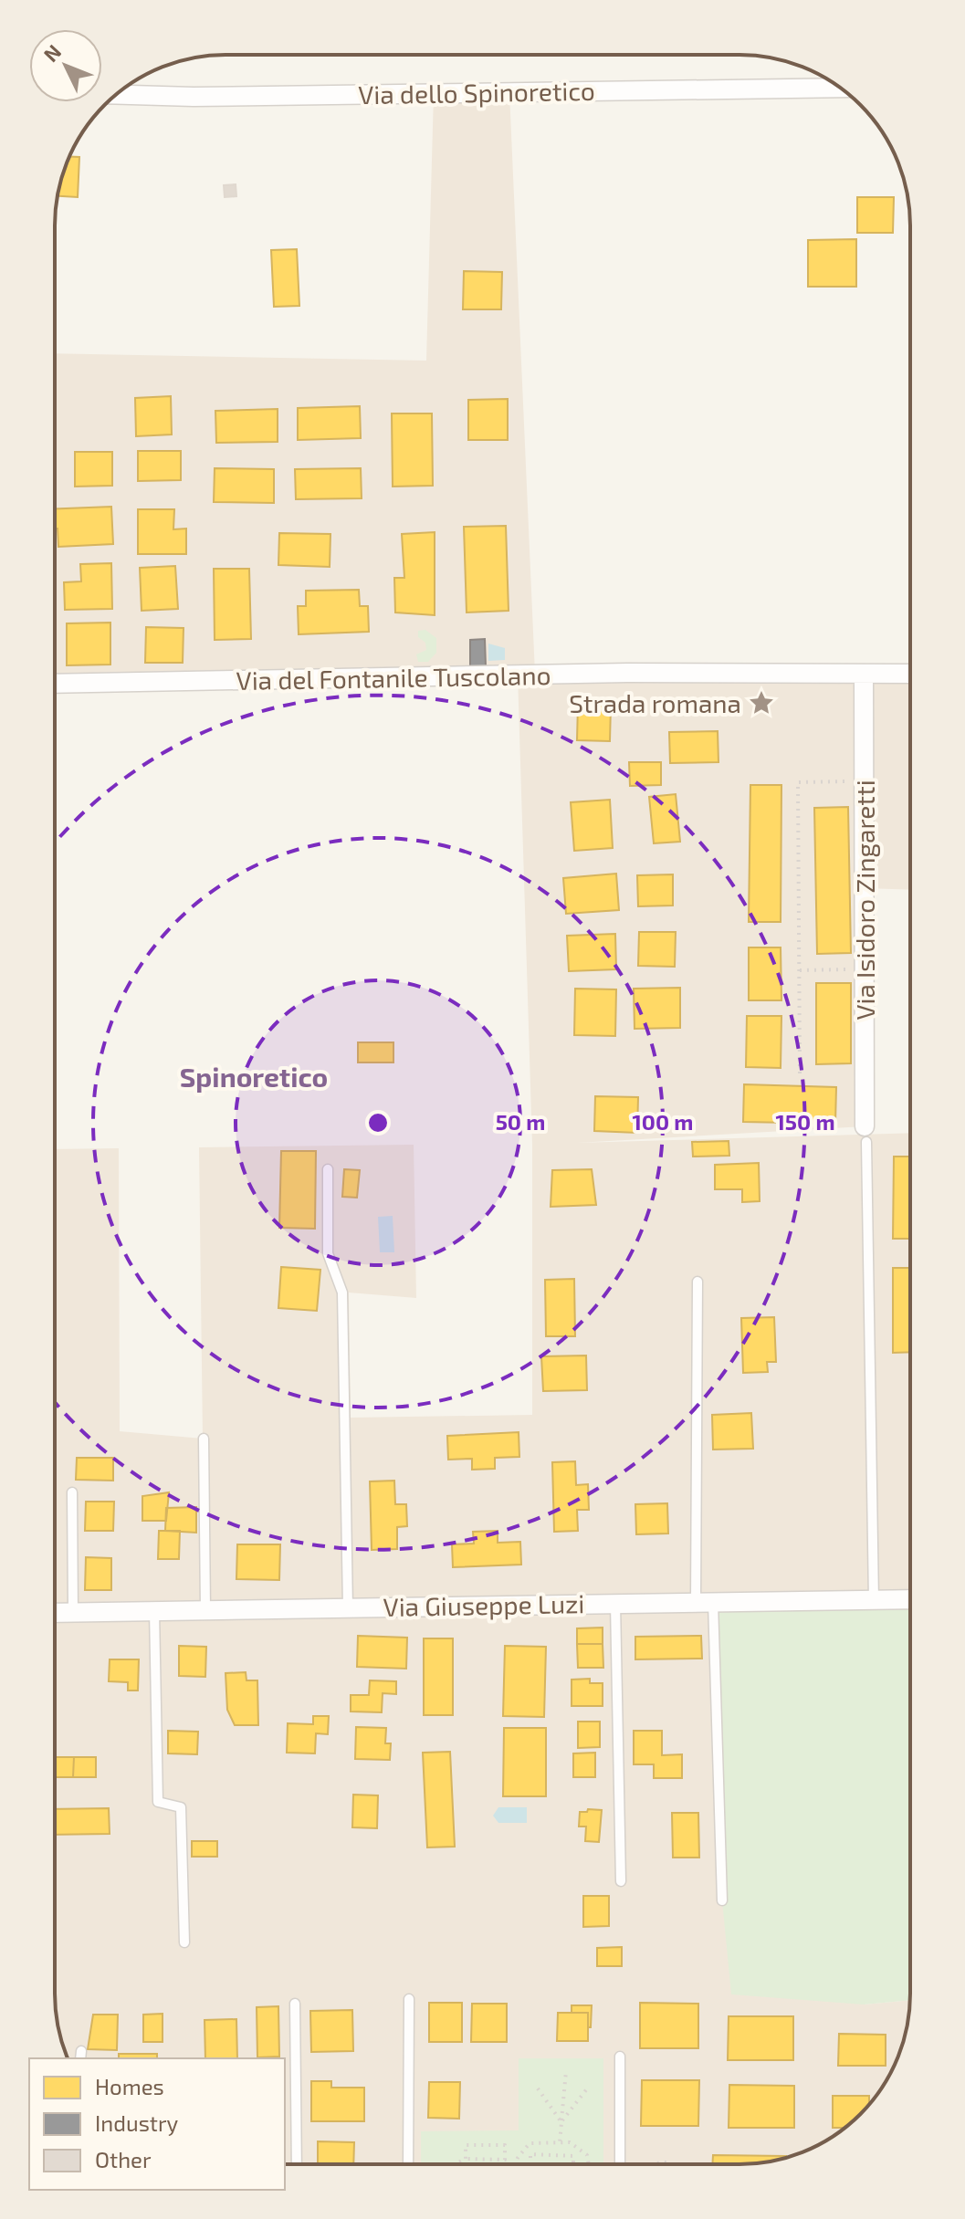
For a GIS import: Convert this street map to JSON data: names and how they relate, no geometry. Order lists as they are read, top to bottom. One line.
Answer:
{"streets":{"street":["Via dello Spinoretico","Via del Fontanile Tuscolano","Via Isidoro Zingaretti","Via Giuseppe Luzi"]},"crossings":[["Via del Fontanile Tuscolano","Via Isidoro Zingaretti"]],"districts":["Spinoretico"],"places":{"place":["Strada romana"]},"legend":["Homes","Industry","Other"],"north":"top left","rings":["50 m","100 m","150 m"]}
